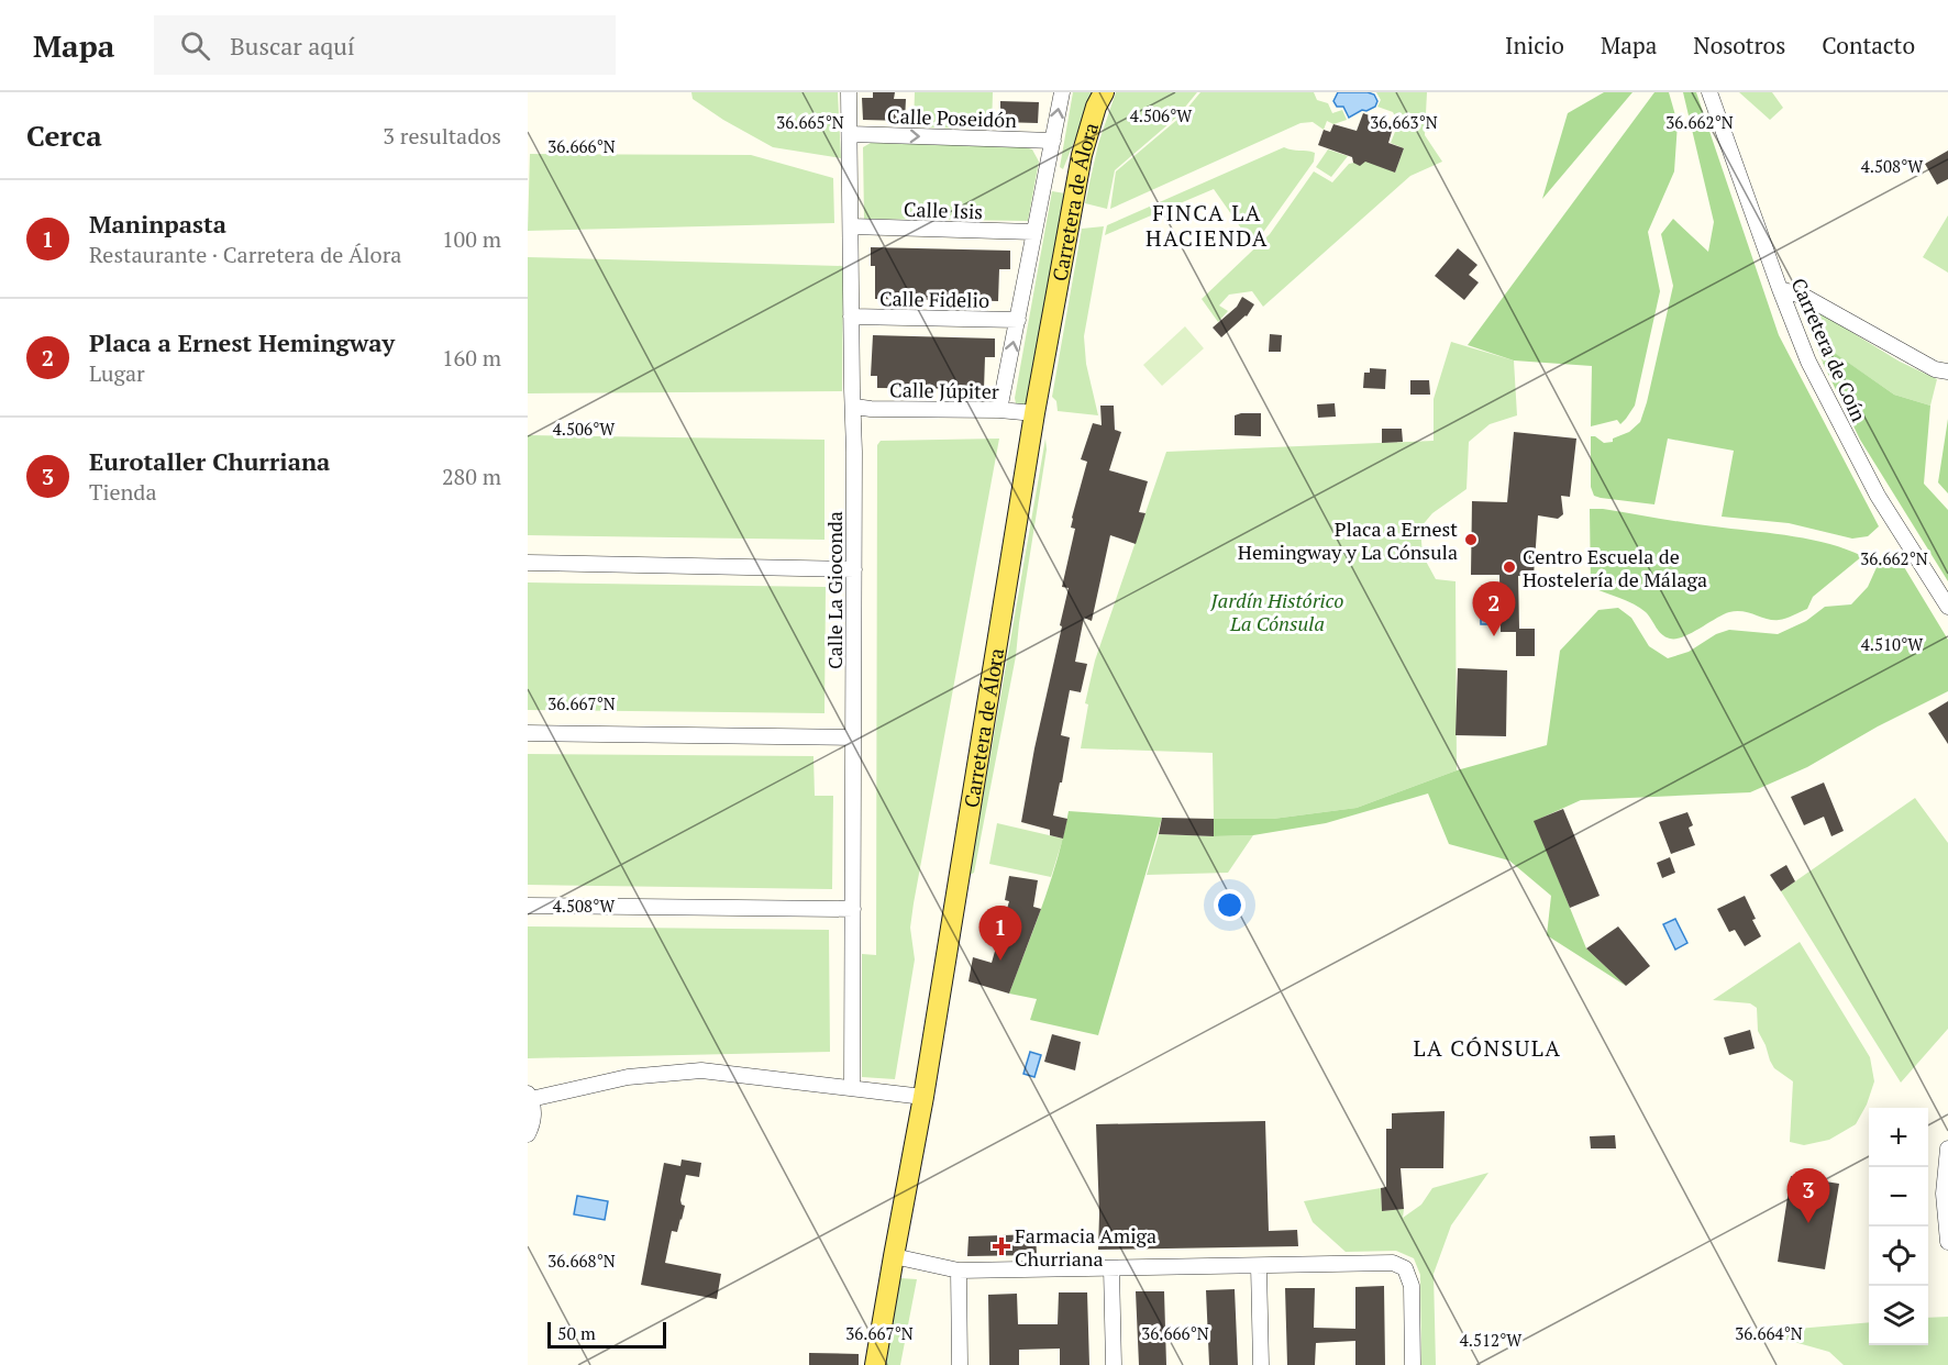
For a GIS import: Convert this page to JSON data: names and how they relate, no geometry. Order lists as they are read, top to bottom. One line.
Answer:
{"streets":{"main road":["Carretera de Álora"],"street":["Calle Poseidón","Calle Isis","Calle Fidelio","Carretera de Coín","Calle Júpiter","Calle La Gioconda"]},"crossings":[["Calle Poseidón","Carretera de Álora"],["Calle Poseidón","Calle La Gioconda"],["Carretera de Álora","Calle Isis"],["Carretera de Álora","Calle Fidelio"],["Carretera de Álora","Calle Júpiter"],["Calle Isis","Calle La Gioconda"],["Calle Fidelio","Calle La Gioconda"],["Calle Júpiter","Calle La Gioconda"]],"one_way":["Calle Poseidón"],"districts":["FINCA LA HACIENDA","LA CÓNSULA"],"parks":["Jardín Histórico La Cónsula"],"places":{"other":["Placa a Ernest Hemingway y La Cónsula","Centro Escuela de Hostelería de Málaga"],"health":["Farmacia Amiga Churriana"]},"scale_bar":"50 m","page":{"header":"Mapa","search":"Buscar aquí","nav":["Inicio","Mapa","Nosotros","Contacto"],"heading":["Cerca","3 resultados"],"list":[{"mark":"1","name":"Maninpasta","note":"Restaurante · Carretera de Álora","value":"100 m"},{"mark":"2","name":"Placa a Ernest Hemingway","note":"Lugar","value":"160 m"},{"mark":"3","name":"Eurotaller Churriana","note":"Tienda","value":"280 m"}],"pins":["2","1","3"],"map_buttons":["+","−"],"scale":"50 m"},"coordinates":["4.506°W","36.665°N","36.663°N","36.662°N","36.666°N","4.508°W","4.510°W","36.667°N","36.668°N","36.664°N","4.512°W"]}
